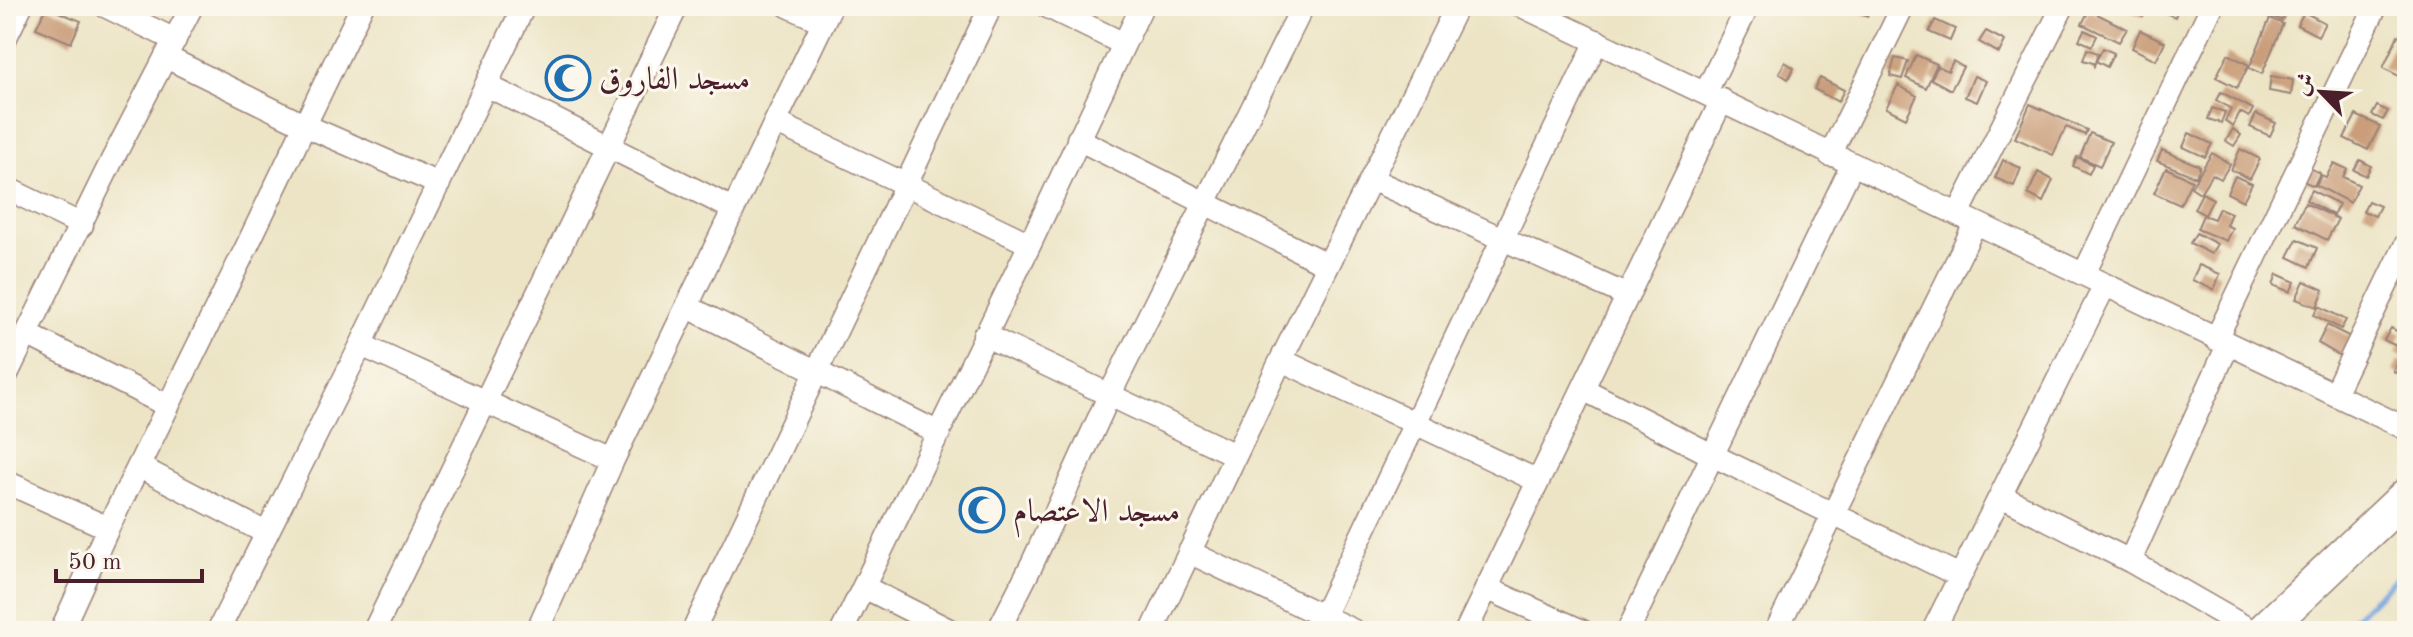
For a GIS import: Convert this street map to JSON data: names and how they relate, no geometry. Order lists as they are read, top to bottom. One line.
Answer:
{"places":{"mosque":["مسجد الفاروق","مسجد الاعتصام"]},"scale_bar":"50 m","north":"top left"}
